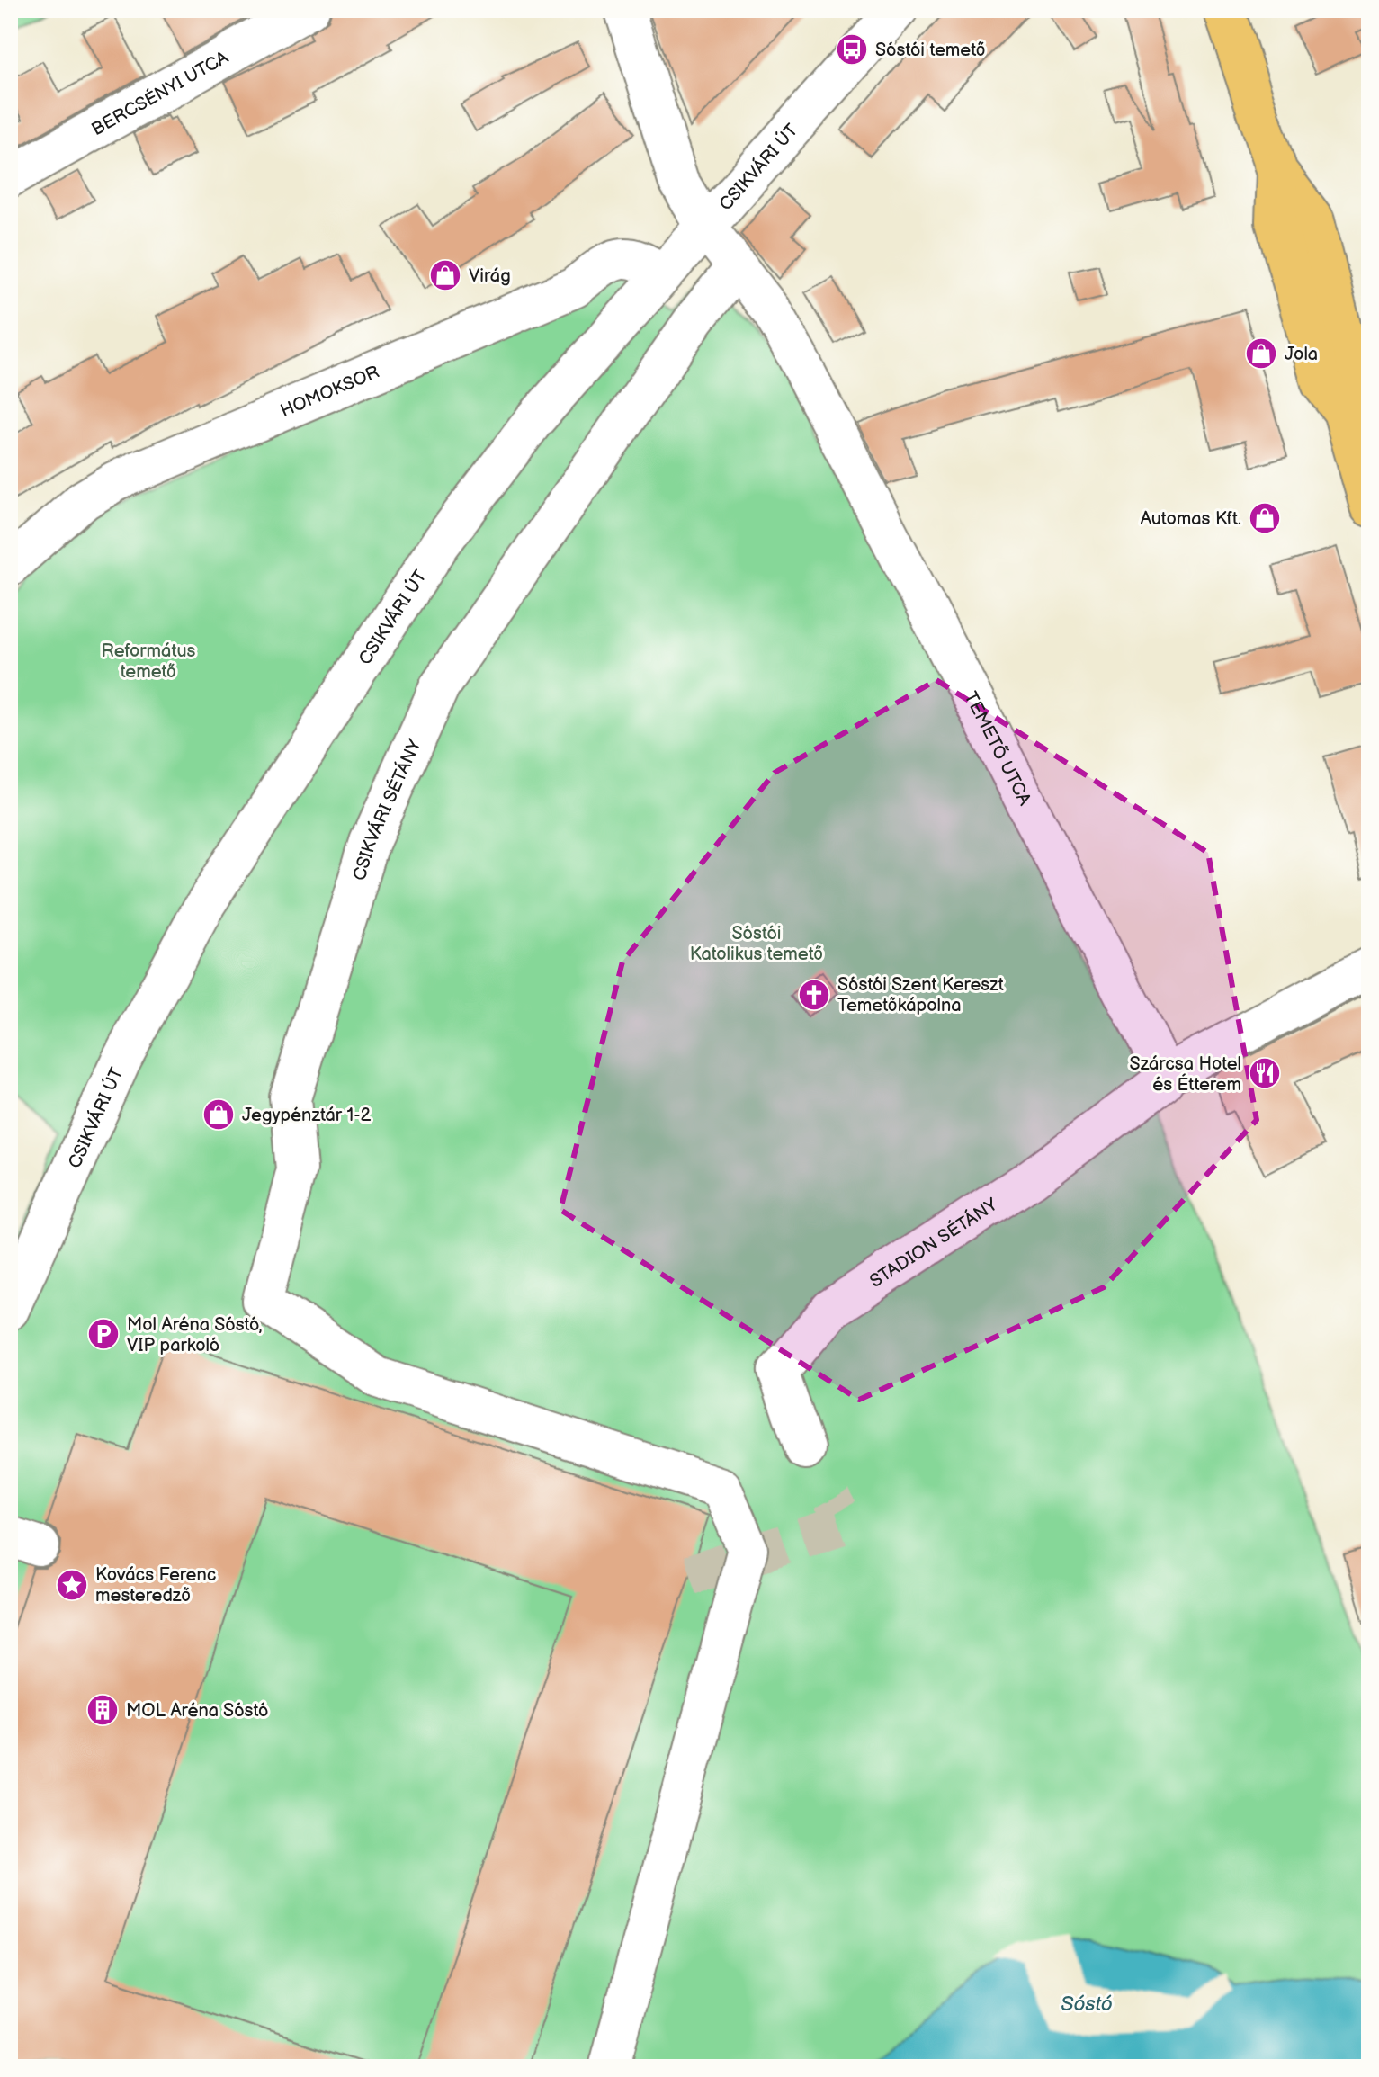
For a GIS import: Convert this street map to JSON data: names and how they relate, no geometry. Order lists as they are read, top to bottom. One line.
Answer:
{"streets":{"street":["BERCSÉNYI UTCA","CSIKVÁRI ÚT","HOMOKSOR","TEMETŐ UTCA","CSIKVÁRI SÉTÁNY","STADION SÉTÁNY"]},"crossings":[["CSIKVÁRI ÚT","HOMOKSOR"],["CSIKVÁRI ÚT","TEMETŐ UTCA"],["TEMETŐ UTCA","CSIKVÁRI SÉTÁNY"],["TEMETŐ UTCA","STADION SÉTÁNY"]],"water":["Sóstó"],"parks":["Református temető","Sóstói Katolikus temető"],"places":{"bus stop":["Sóstói temető"],"shop":["Virág","Jola","Automas Kft.","Jegypénztár 1-2"],"church":["Sóstói Szent Kereszt Temetőkápolna"],"restaurant":["Szárcsa Hotel és Étterem"],"parking":["Mol Aréna Sóstó, VIP parkoló"],"place":["Kovács Ferenc mesteredző"],"building":["MOL Aréna Sóstó"]}}
